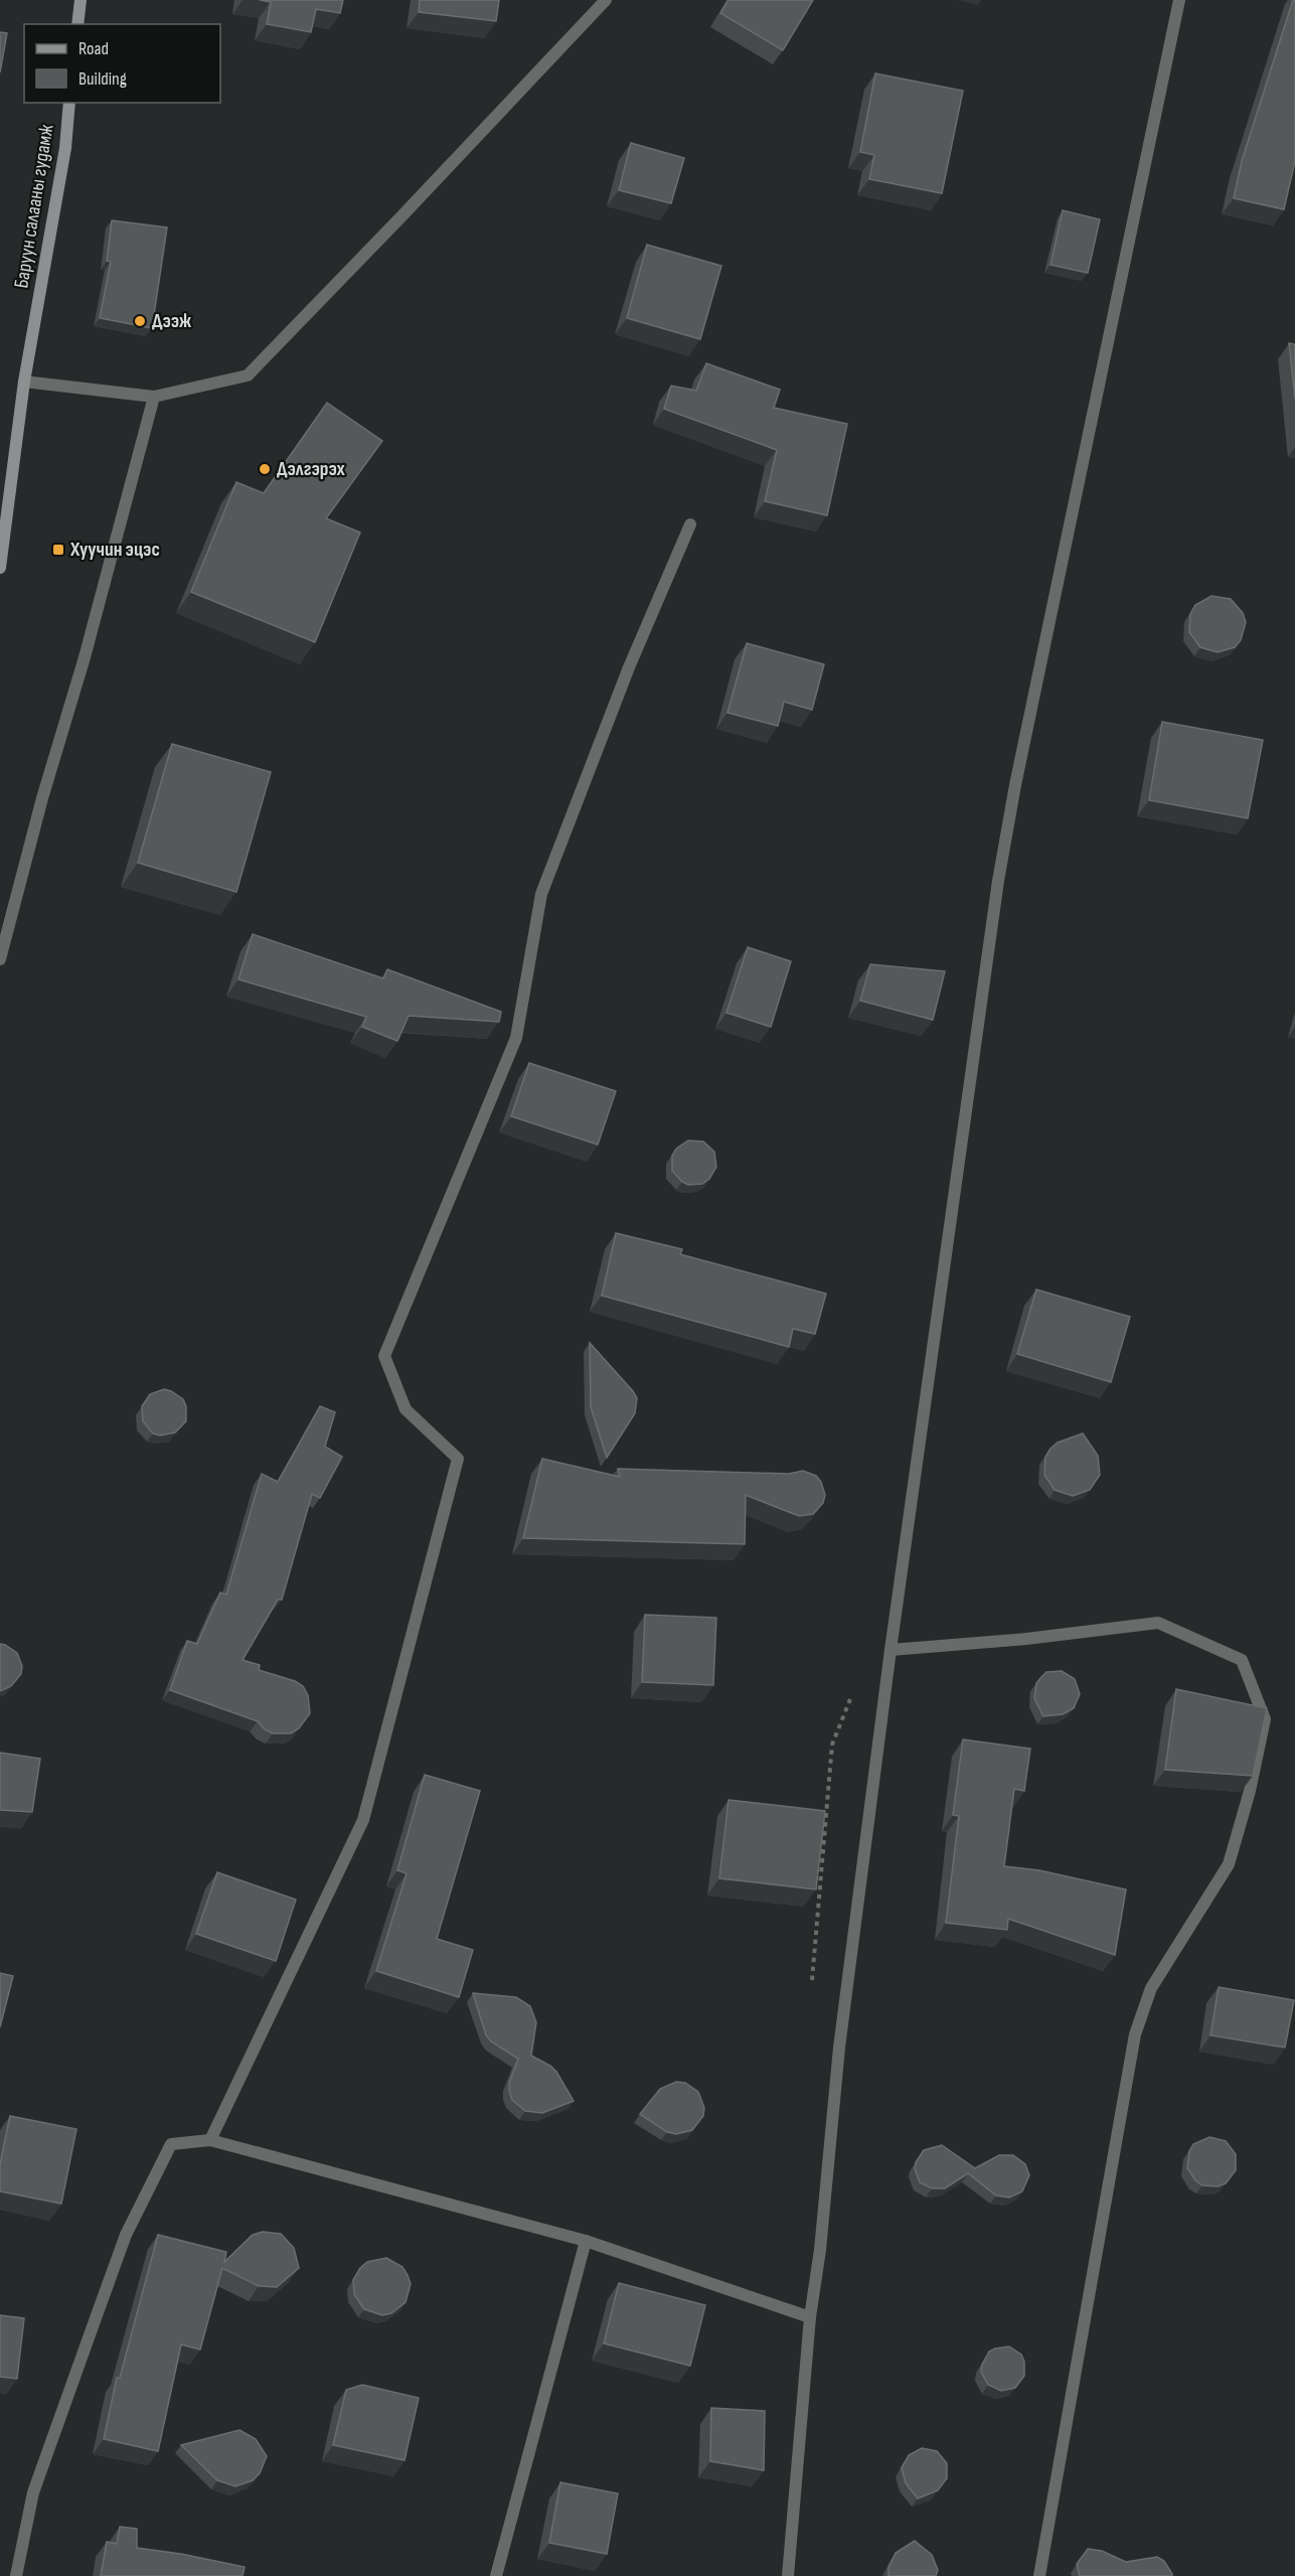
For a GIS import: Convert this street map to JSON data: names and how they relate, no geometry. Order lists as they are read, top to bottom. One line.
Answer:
{"streets":{"main road":["Баруун салааны гудамж"]},"places":{"other":["Дээж","Дэлгэрэх"],"transit":["Хуучин эцэс"]},"legend":["Road","Building"]}
